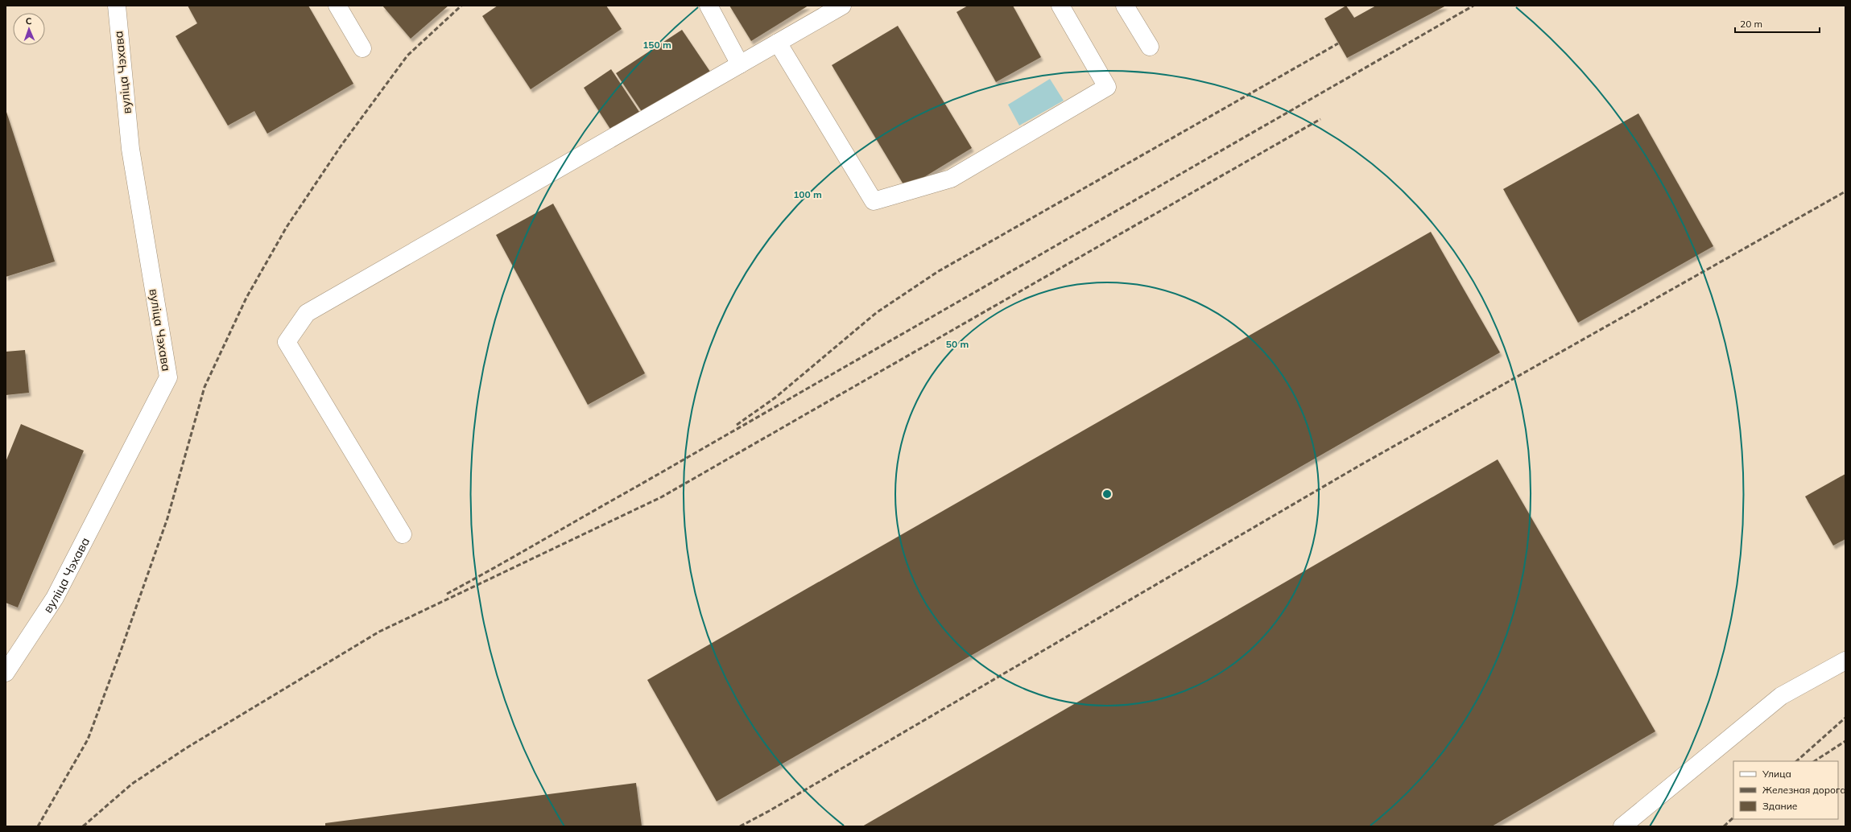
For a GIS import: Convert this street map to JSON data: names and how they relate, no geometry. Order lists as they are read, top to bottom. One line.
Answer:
{"streets":{"street":["вуліца Чэхава"]},"legend":["Улица","Железная дорога","Здание"],"scale_bar":"20 m","north":"top","rings":["150 m","100 m","50 m"]}
